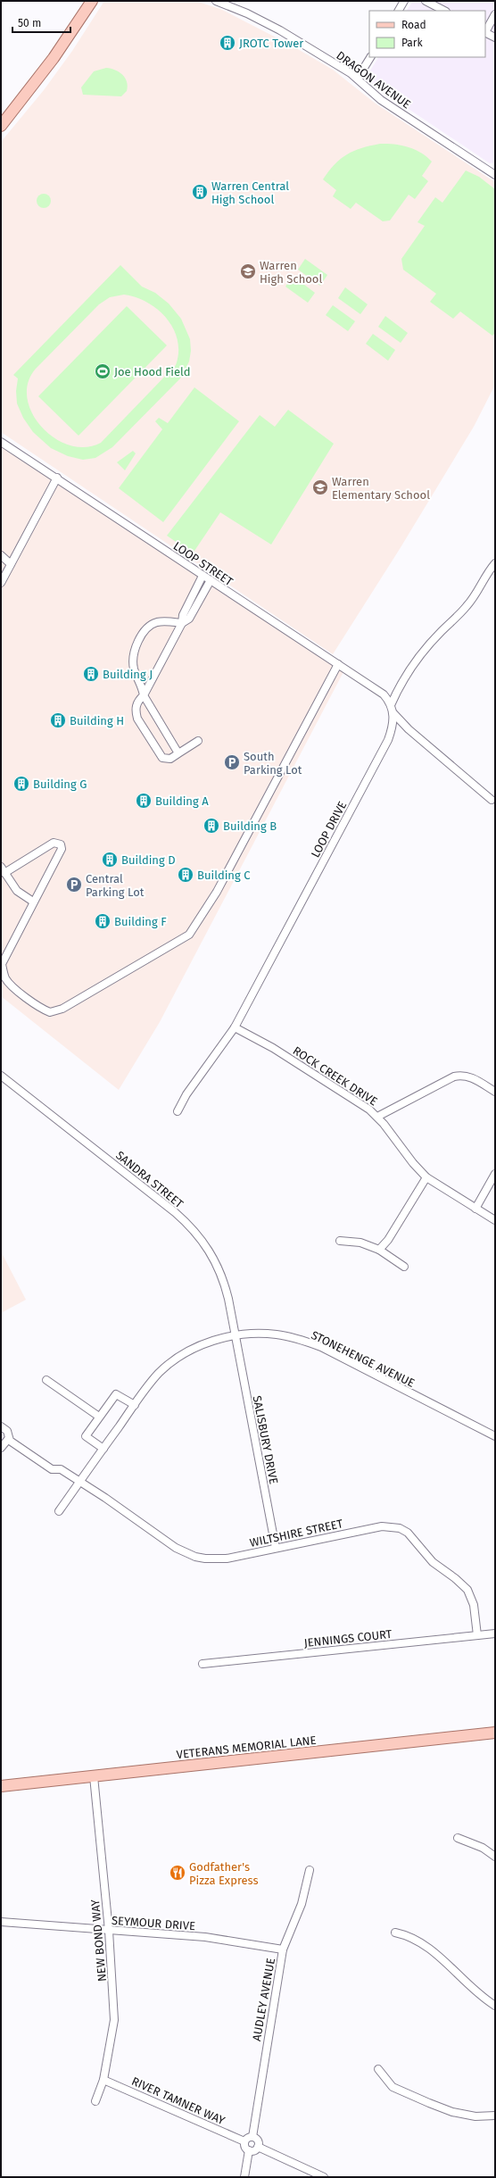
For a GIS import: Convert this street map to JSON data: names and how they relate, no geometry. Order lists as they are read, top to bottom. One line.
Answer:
{"streets":{"main road":["VETERANS MEMORIAL LANE"],"street":["DRAGON AVENUE","LOOP STREET","LOOP DRIVE","ROCK CREEK DRIVE","SANDRA STREET","STONEHENGE AVENUE","SALISBURY DRIVE","WILTSHIRE STREET","JENNINGS COURT","SEYMOUR DRIVE","NEW BOND WAY","AUDLEY AVENUE","RIVER TAMNER WAY"]},"crossings":[["LOOP STREET","LOOP DRIVE"],["LOOP DRIVE","ROCK CREEK DRIVE"],["SANDRA STREET","STONEHENGE AVENUE"],["SANDRA STREET","SALISBURY DRIVE"],["STONEHENGE AVENUE","SALISBURY DRIVE"],["STONEHENGE AVENUE","WILTSHIRE STREET"],["SALISBURY DRIVE","WILTSHIRE STREET"],["WILTSHIRE STREET","JENNINGS COURT"],["VETERANS MEMORIAL LANE","NEW BOND WAY"],["SEYMOUR DRIVE","NEW BOND WAY"],["SEYMOUR DRIVE","AUDLEY AVENUE"],["NEW BOND WAY","RIVER TAMNER WAY"],["AUDLEY AVENUE","RIVER TAMNER WAY"]],"places":{"building":["JROTC Tower","Warren Central High School","Building J","Building H","Building G","Building A","Building B","Building D","Building C","Building F"],"school or university":["Warren High School","Warren Elementary School"],"sports":["Joe Hood Field"],"parking":["South Parking Lot","Central Parking Lot"],"restaurant":["Godfather's Pizza Express"]},"legend":["Road","Park"],"scale_bar":"50 m"}
